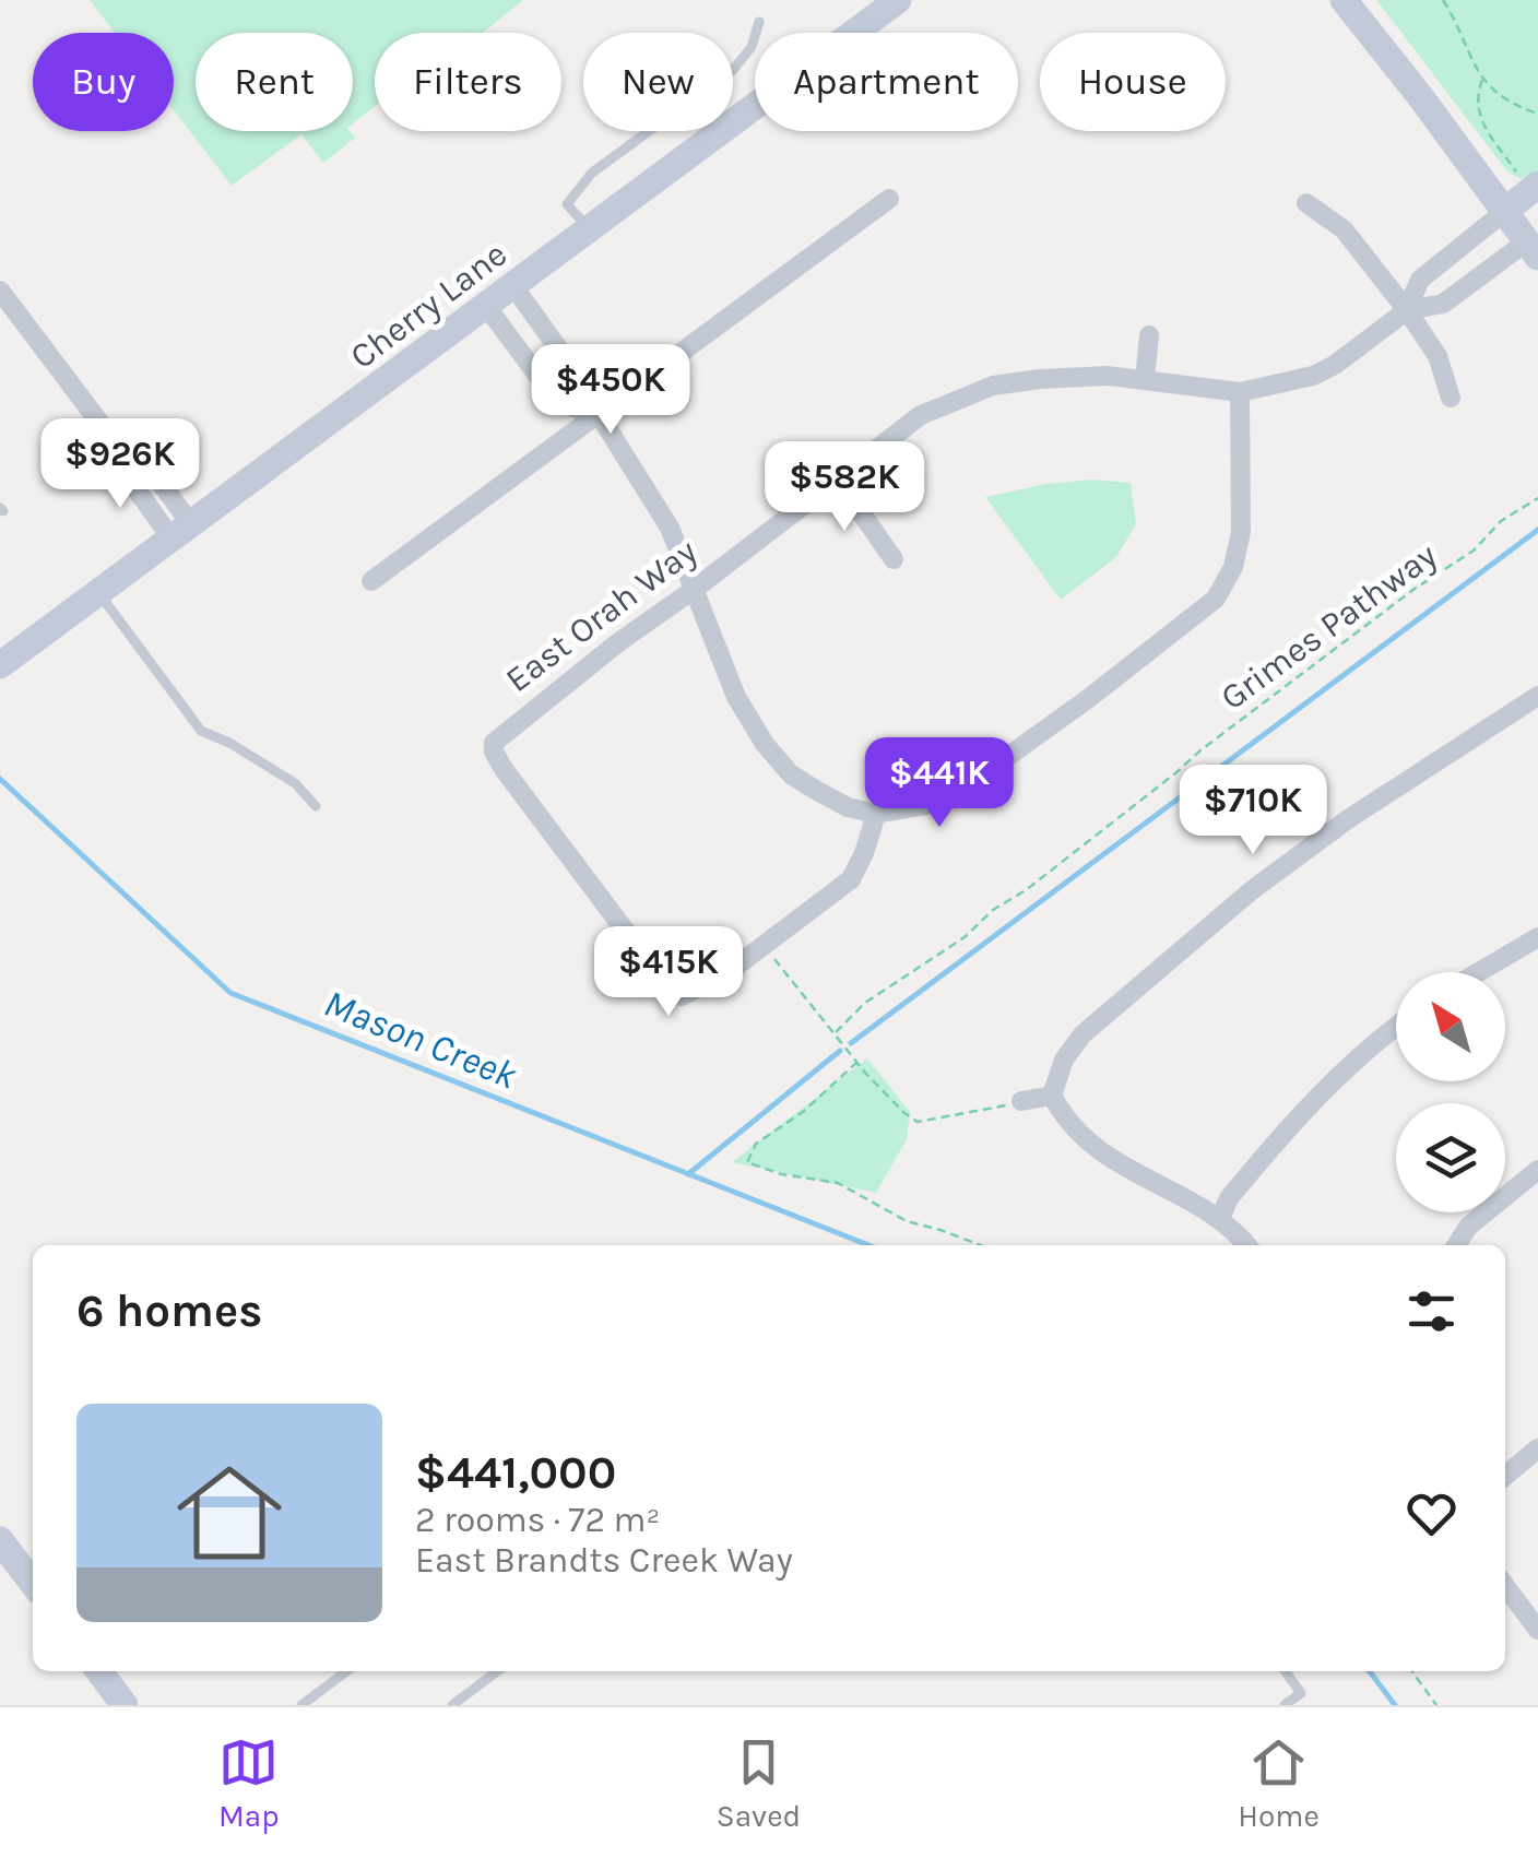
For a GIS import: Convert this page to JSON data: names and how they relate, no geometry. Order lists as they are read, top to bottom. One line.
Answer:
{"streets":{"main road":["Cherry Lane","East Orah Way"],"path":["Grimes Pathway"]},"water":["Mason Creek"],"north":"top left","page":{"chip":["Buy","Rent","Filters","New","Apartment","House"],"price":["$450K","$926K","$582K","$441K","$710K","$415K"],"heading":"6 homes","list":[{"name":"$441,000","note":"2 rooms · 72 m² · East Brandts Creek Way"}],"tabs":["Map","Saved","Home"]}}
